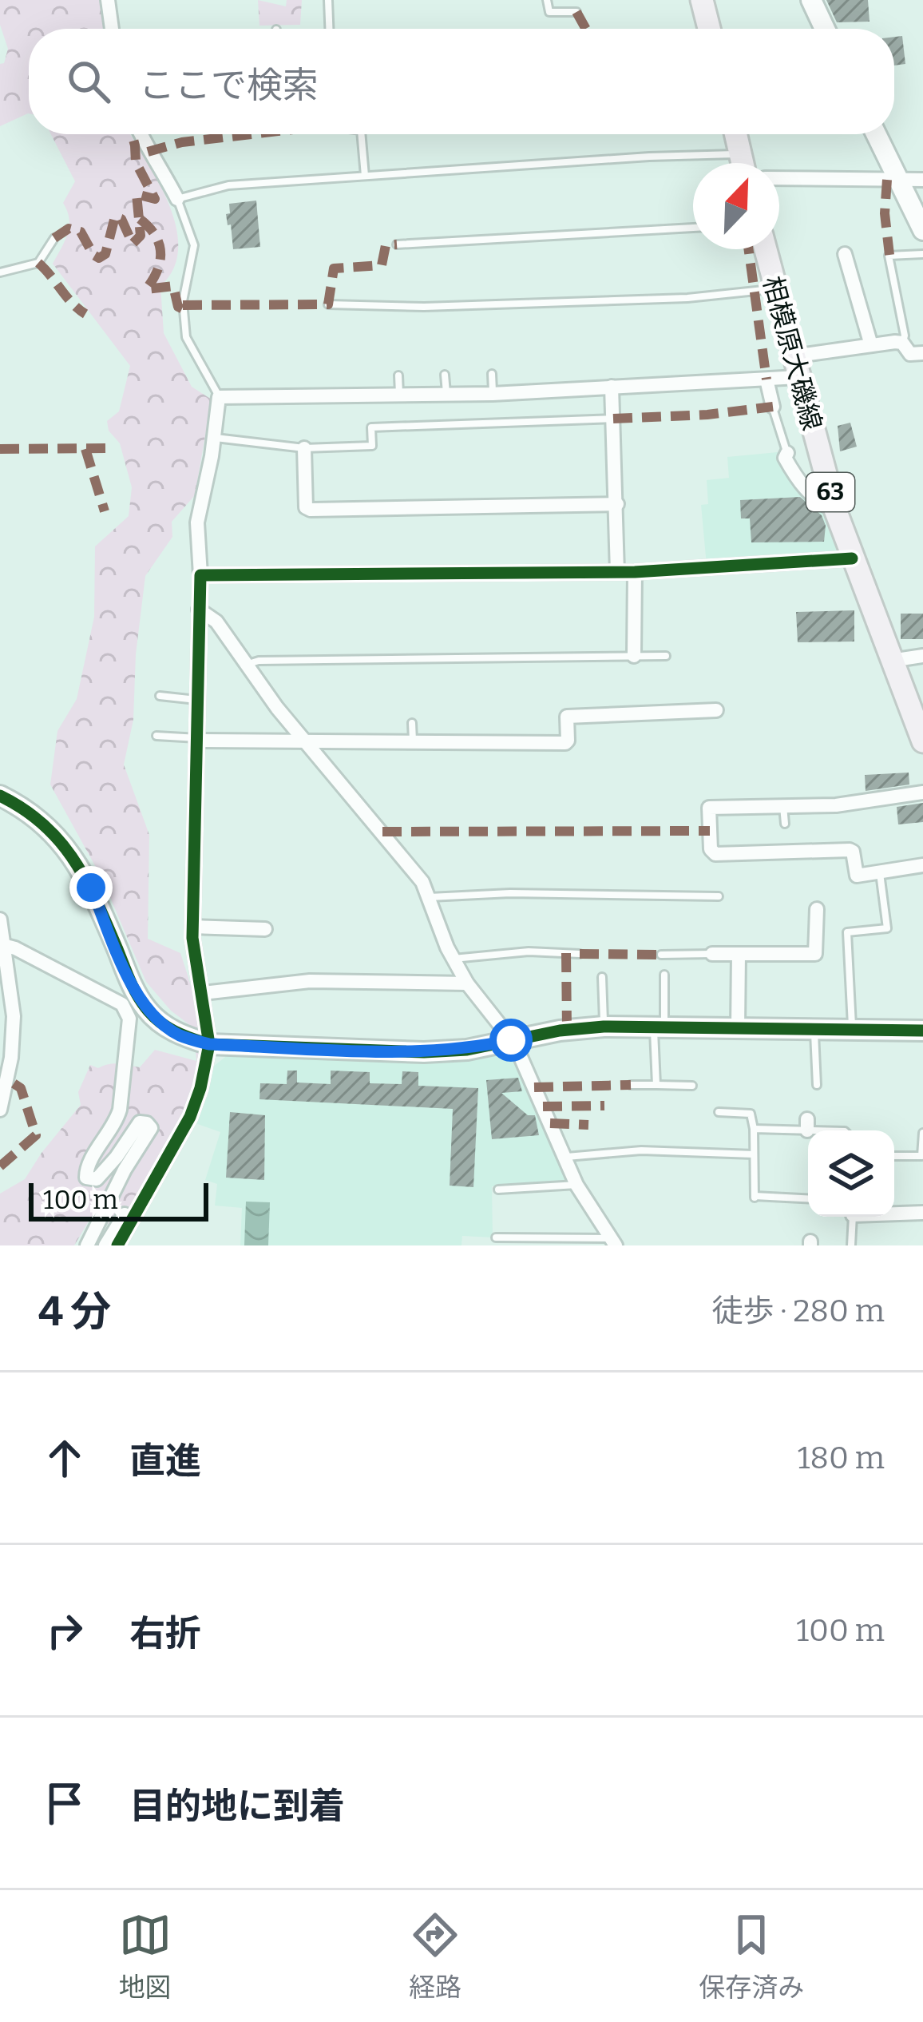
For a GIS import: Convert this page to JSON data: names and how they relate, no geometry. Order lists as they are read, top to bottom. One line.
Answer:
{"streets":{"main road":["相模原大磯線","63"]},"scale_bar":"100 m","north":"top right","page":{"search":"ここで検索","scale":"100 m","heading":["4 分","徒歩 · 280 m"],"list":[["直進","180 m"],["右折","100 m"],"目的地に到着"],"nav":["地図","経路","保存済み"]}}
